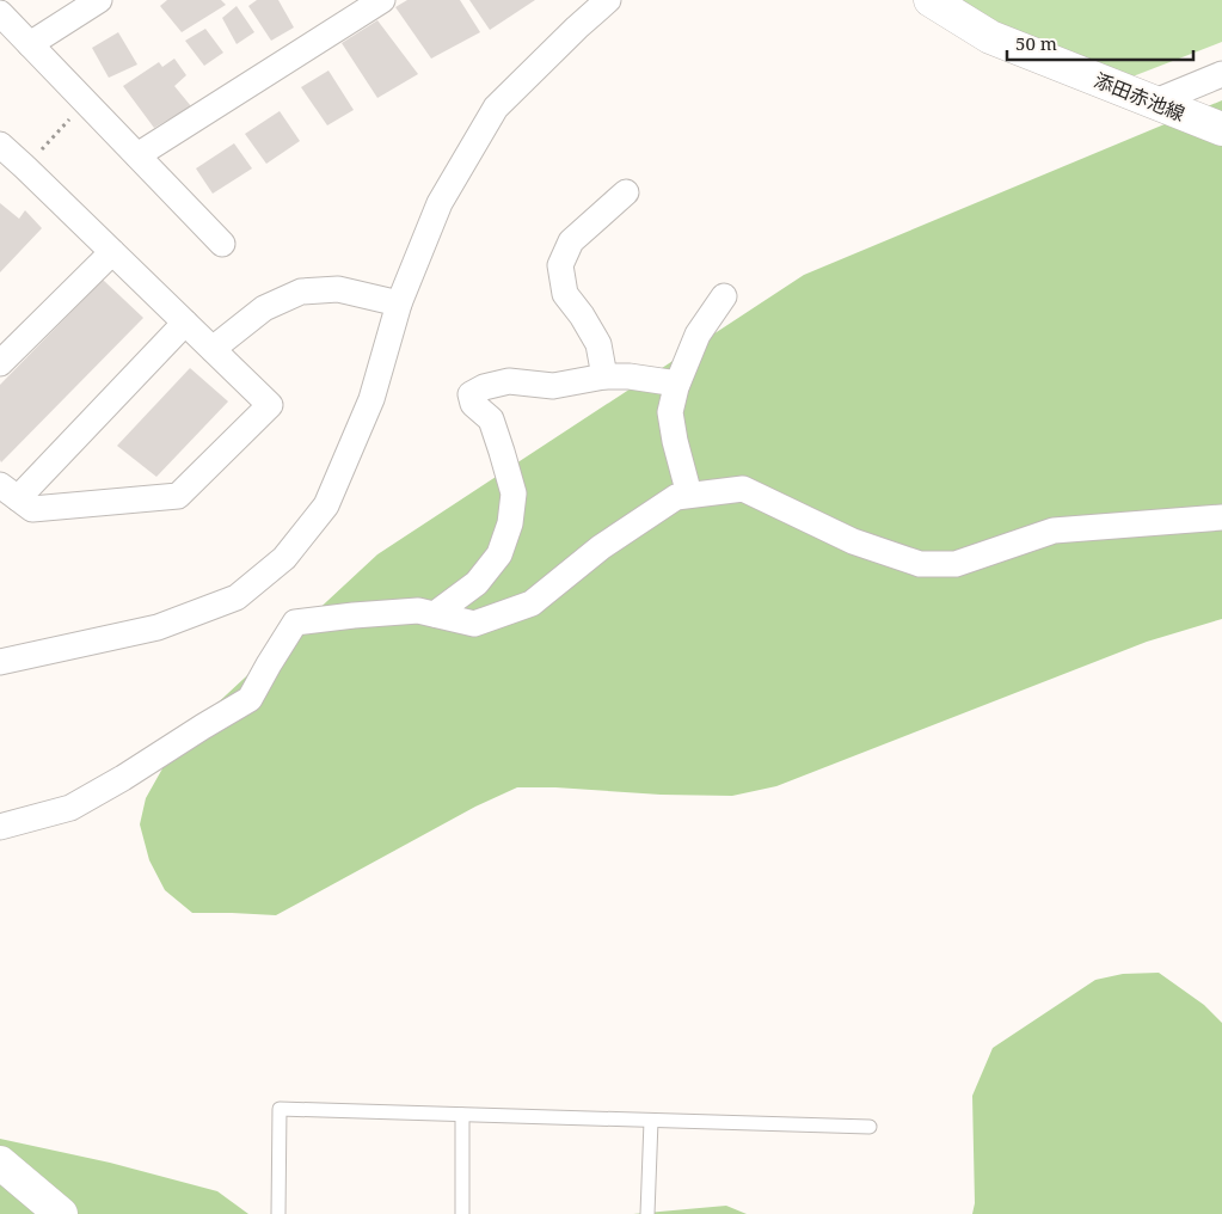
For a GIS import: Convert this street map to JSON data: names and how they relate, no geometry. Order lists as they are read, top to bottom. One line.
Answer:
{"streets":{"main road":["添田赤池線"]},"scale_bar":"50 m"}
